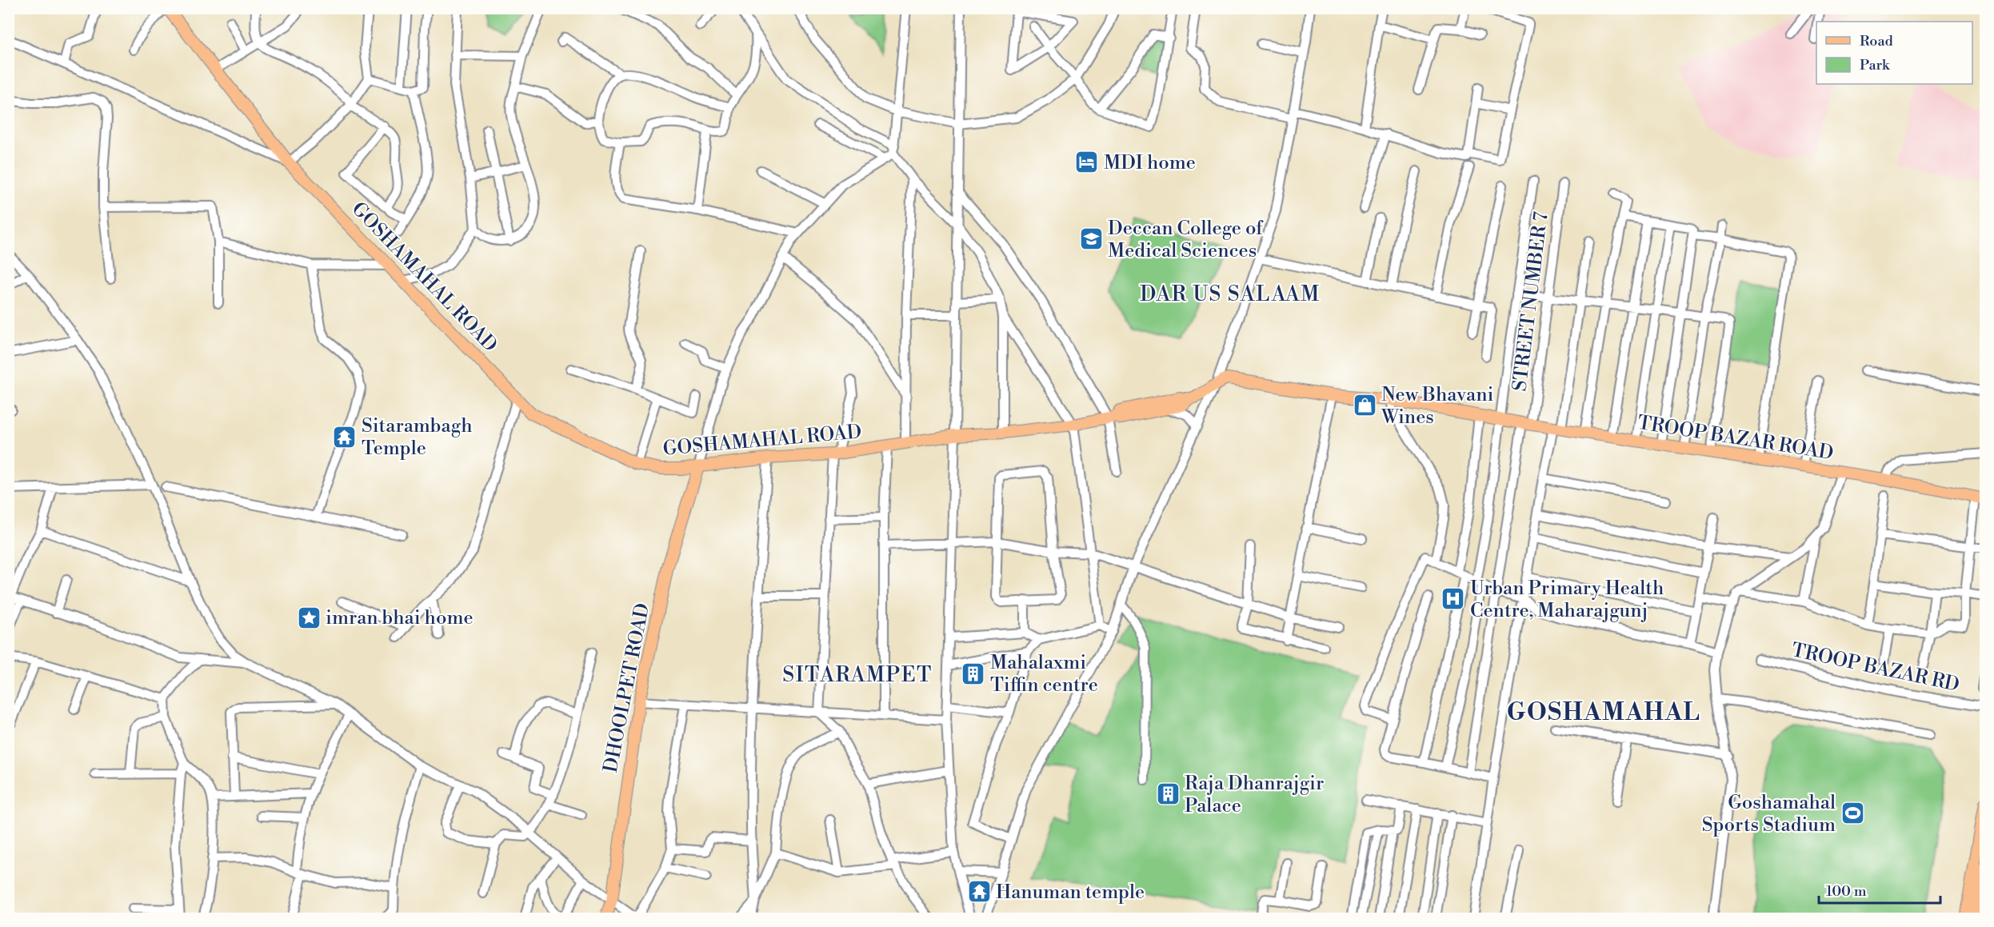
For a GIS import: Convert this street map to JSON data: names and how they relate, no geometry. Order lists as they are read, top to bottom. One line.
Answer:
{"streets":{"main road":["GOSHAMAHAL ROAD","TROOP BAZAR ROAD","DHOOLPET ROAD"],"street":["STREET NUMBER 7","TROOP BAZAR RD"]},"crossings":[["GOSHAMAHAL ROAD","DHOOLPET ROAD"],["STREET NUMBER 7","TROOP BAZAR ROAD"]],"districts":["DAR US SALAAM","SITARAMPET","GOSHAMAHAL"],"places":{"hotel":["MDI home"],"school or university":["Deccan College of Medical Sciences"],"shop":["New Bhavani Wines"],"temple":["Sitarambagh Temple","Hanuman temple"],"hospital":["Urban Primary Health Centre, Maharajgunj"],"place":["imran bhai home"],"building":["Mahalaxmi Tiffin centre","Raja Dhanrajgir Palace"],"sports":["Goshamahal Sports Stadium"]},"legend":["Road","Park"],"scale_bar":"100 m"}
